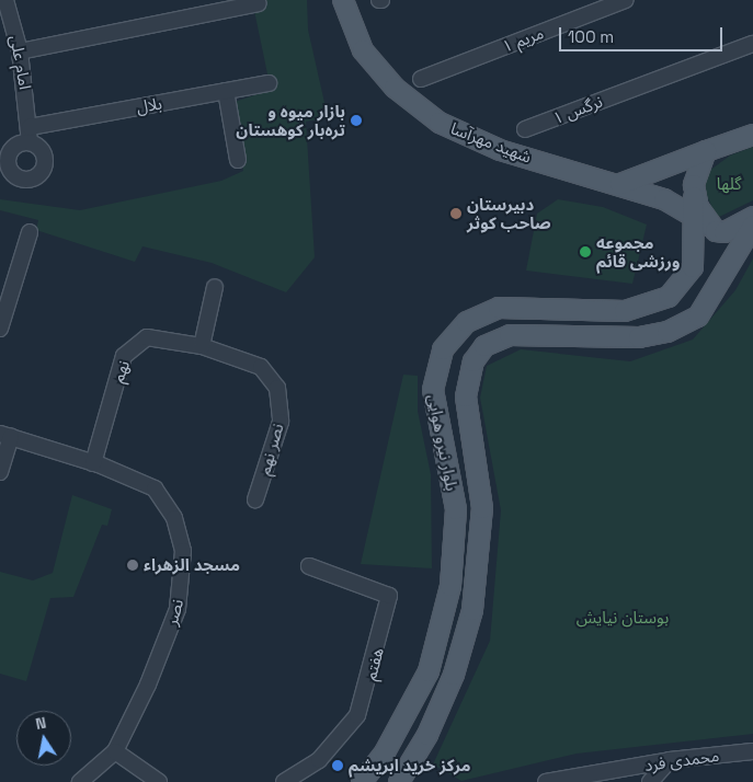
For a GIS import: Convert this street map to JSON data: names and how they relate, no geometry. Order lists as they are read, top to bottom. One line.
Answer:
{"streets":{"main road":["شهید مهرآسا","بلوار نیرو هوایی"],"street":["مریم ۱","امام علی","بلال","نرگس ۱","نهم","نصر نهم","نصر","هفتم","محمدی فرد"]},"crossings":[["امام علی","بلال"],["شهید مهرآسا","بلوار نیرو هوایی"],["نهم","نصر نهم"],["نهم","نصر"]],"parks":["گلها","بوستان نیایش"],"places":["بازار میوه و تره‌بار کوهستان","دبيرستان صاحب كوثر","مجموعه ورزشی قائم","مسجد الزهراء","مرکز خرید ابریشم"],"scale_bar":"100 m","north":"top"}
